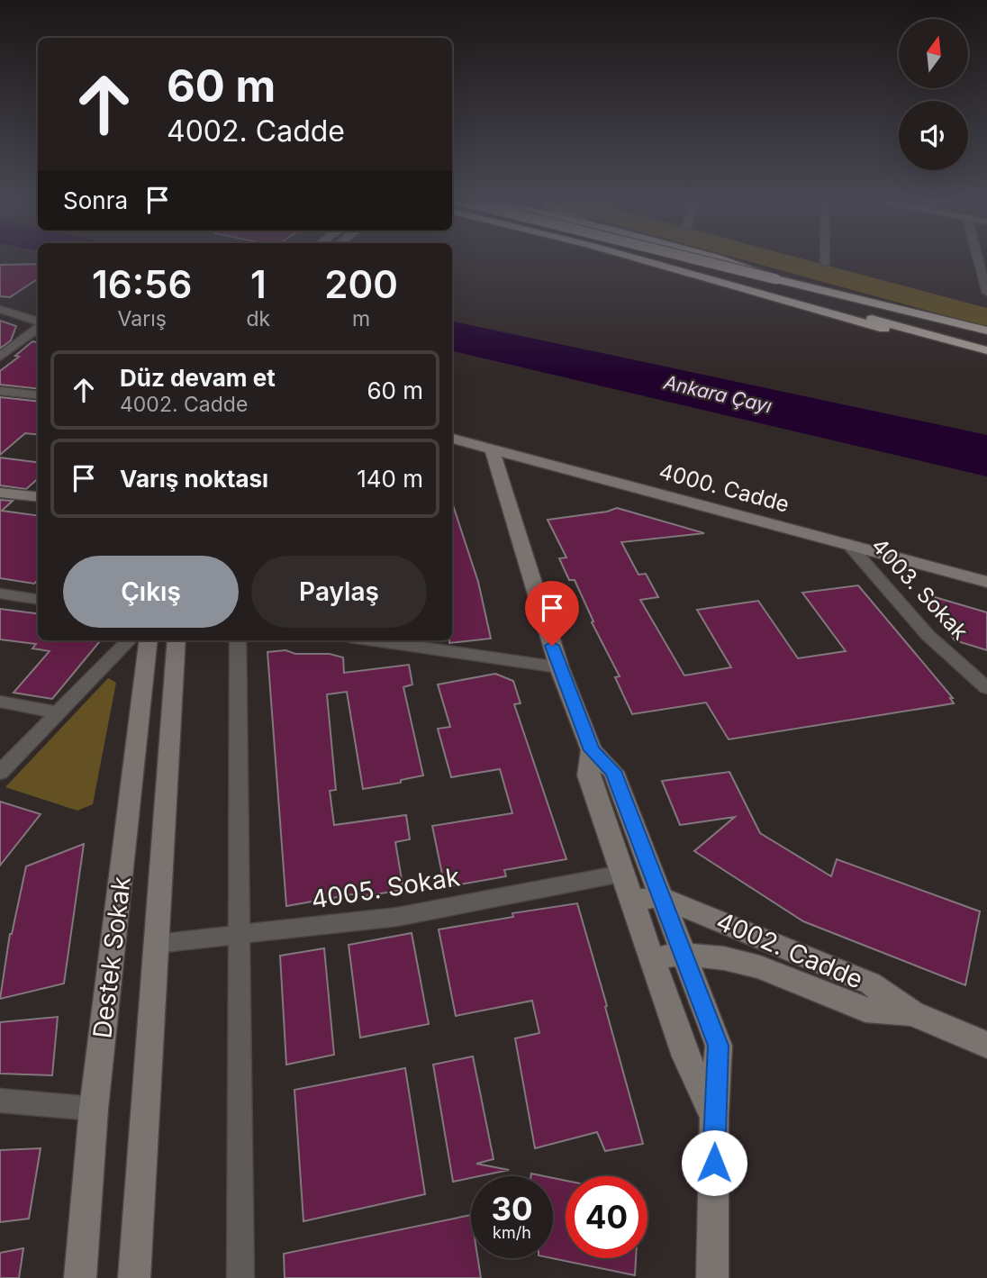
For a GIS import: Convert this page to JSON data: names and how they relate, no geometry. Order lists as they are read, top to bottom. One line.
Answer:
{"streets":{"street":["4000. Cadde","4003. Sokak","4005. Sokak","4002. Cadde","Destek Sokak"]},"crossings":[["4000. Cadde","4003. Sokak"],["4005. Sokak","Destek Sokak"]],"water":["Ankara Çayı"],"north":"top","page":{"turn":["60 m","4002. Cadde"],"then":"Sonra","eta":["16:56","Varış","1","dk","200","m"],"list":[{"name":"Düz devam et","note":"4002. Cadde","value":"60 m"},{"name":"Varış noktası","value":"140 m"}],"buttons":["Çıkış","Paylaş"],"speed":"30 km/h","limit":"40"}}
